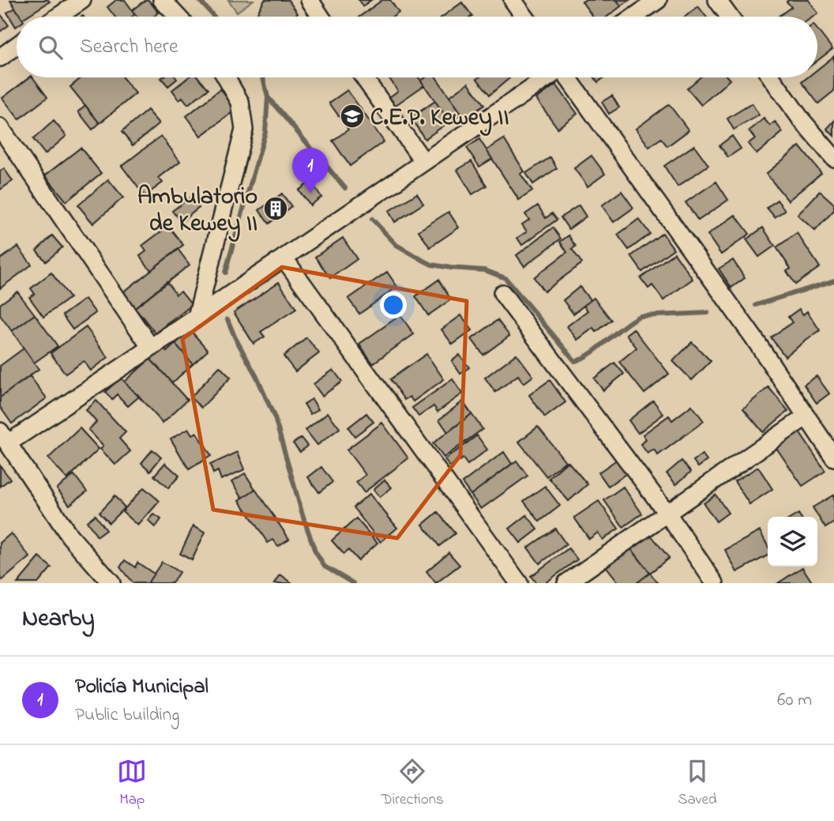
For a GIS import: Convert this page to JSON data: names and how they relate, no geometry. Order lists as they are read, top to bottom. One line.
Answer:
{"places":{"school or university":["C.E.P. Kewey II"],"building":["Ambulatorio de Kewey II"]},"page":{"search":"Search here","pins":"1","heading":"Nearby","list":[{"mark":"1","name":"Policía Municipal","note":"Public building","value":"60 m"}],"nav":["Map","Directions","Saved"]}}
